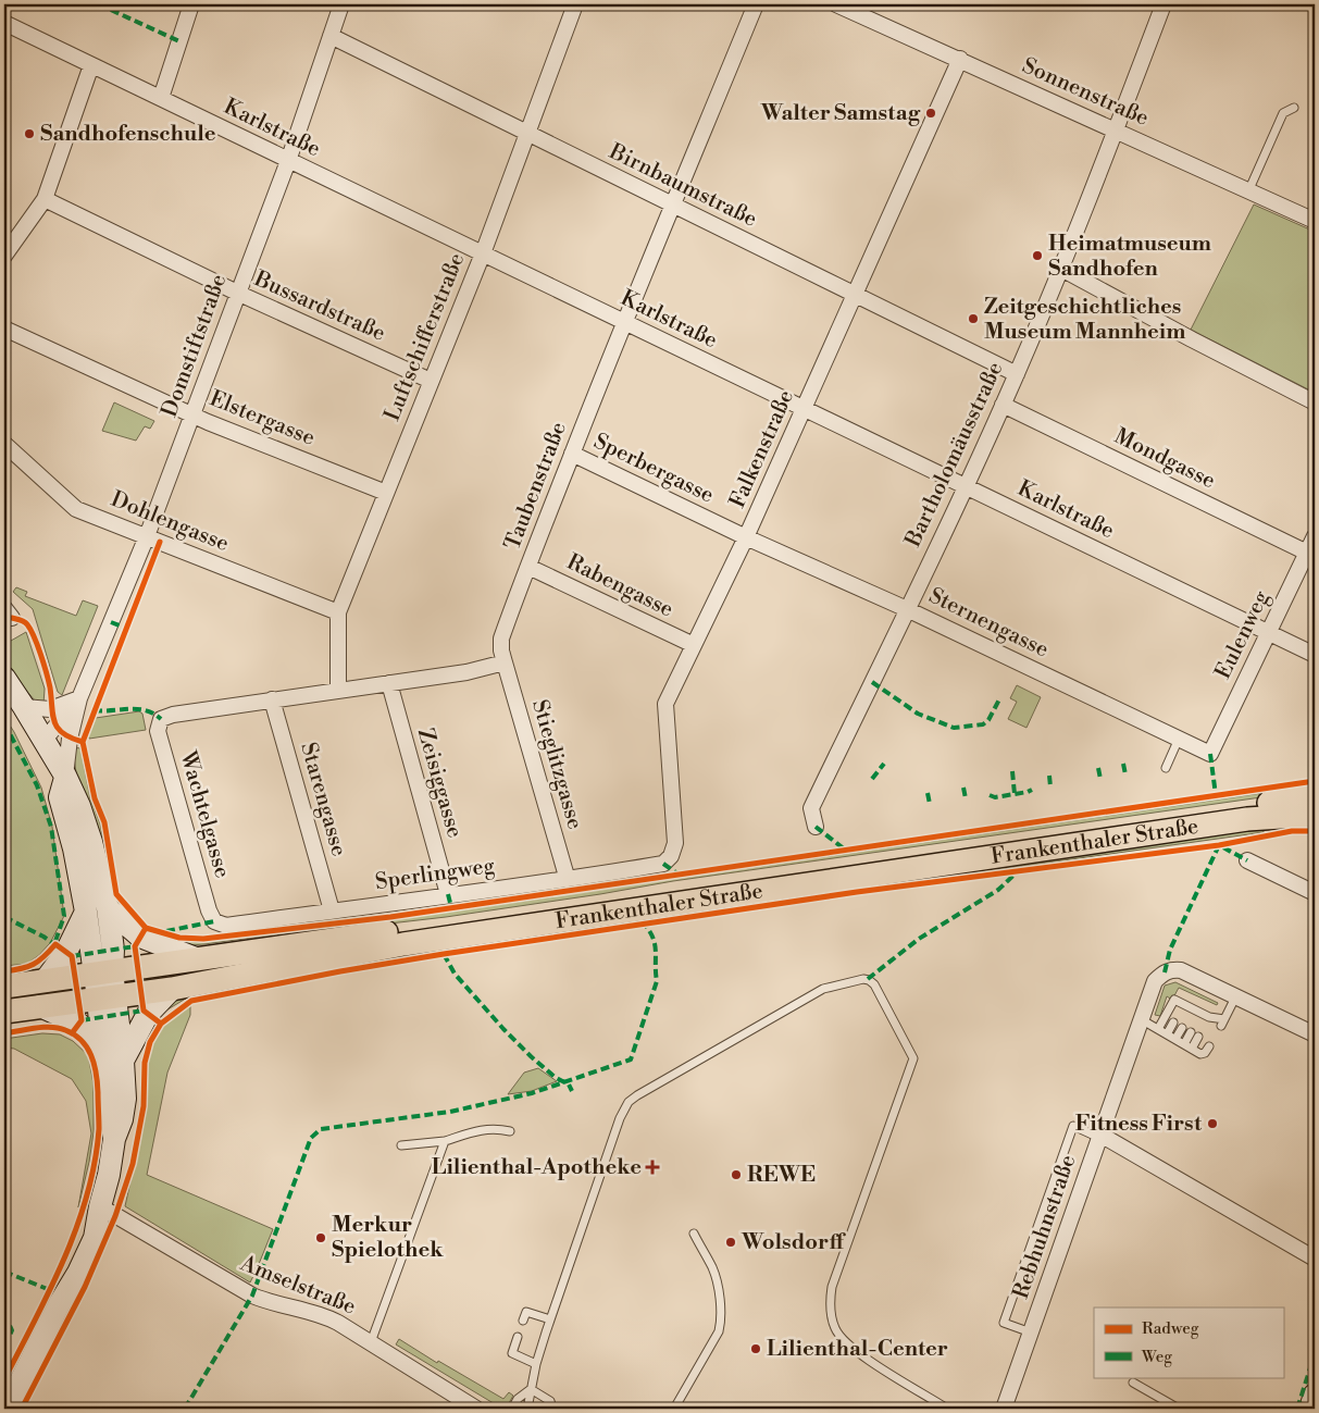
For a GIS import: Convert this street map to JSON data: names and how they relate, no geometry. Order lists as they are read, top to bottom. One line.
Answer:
{"streets":{"main road":["Frankenthaler Straße"],"street":["Sonnenstraße","Karlstraße","Birnbaumstraße","Bussardstraße","Luftschifferstraße","Domstiftstraße","Elstergasse","Falkenstraße","Bartholomäusstraße","Mondgasse","Sperbergasse","Taubenstraße","Dohlengasse","Rabengasse","Sternengasse","Eulenweg","Stieglitzgasse","Zeisiggasse","Starengasse","Wachtelgasse","Sperlingweg","Rebhuhnstraße","Amselstraße"]},"crossings":[["Sonnenstraße","Falkenstraße"],["Sonnenstraße","Bartholomäusstraße"],["Karlstraße","Luftschifferstraße"],["Karlstraße","Domstiftstraße"],["Karlstraße","Falkenstraße"],["Karlstraße","Bartholomäusstraße"],["Karlstraße","Taubenstraße"],["Karlstraße","Eulenweg"],["Birnbaumstraße","Luftschifferstraße"],["Birnbaumstraße","Domstiftstraße"],["Birnbaumstraße","Falkenstraße"],["Birnbaumstraße","Bartholomäusstraße"],["Birnbaumstraße","Taubenstraße"],["Bussardstraße","Luftschifferstraße"],["Bussardstraße","Domstiftstraße"],["Luftschifferstraße","Elstergasse"],["Luftschifferstraße","Dohlengasse"],["Domstiftstraße","Elstergasse"],["Domstiftstraße","Dohlengasse"],["Falkenstraße","Sperbergasse"],["Falkenstraße","Rabengasse"],["Falkenstraße","Sternengasse"],["Falkenstraße","Sperlingweg"],["Bartholomäusstraße","Mondgasse"],["Bartholomäusstraße","Sternengasse"],["Mondgasse","Eulenweg"],["Sperbergasse","Taubenstraße"],["Sperbergasse","Sternengasse"],["Taubenstraße","Rabengasse"],["Taubenstraße","Stieglitzgasse"],["Sternengasse","Eulenweg"],["Stieglitzgasse","Sperlingweg"],["Zeisiggasse","Sperlingweg"],["Starengasse","Wachtelgasse"],["Starengasse","Sperlingweg"],["Wachtelgasse","Sperlingweg"]],"places":{"other":["Walter Samstag","Sandhofenschule","Heimatmuseum Sandhofen","Zeitgeschichtliches Museum Mannheim","Fitness First","REWE","Merkur Spielothek","Wolsdorff","Lilienthal-Center"],"health":["Lilienthal-Apotheke"]},"legend":["Radweg","Weg"]}
